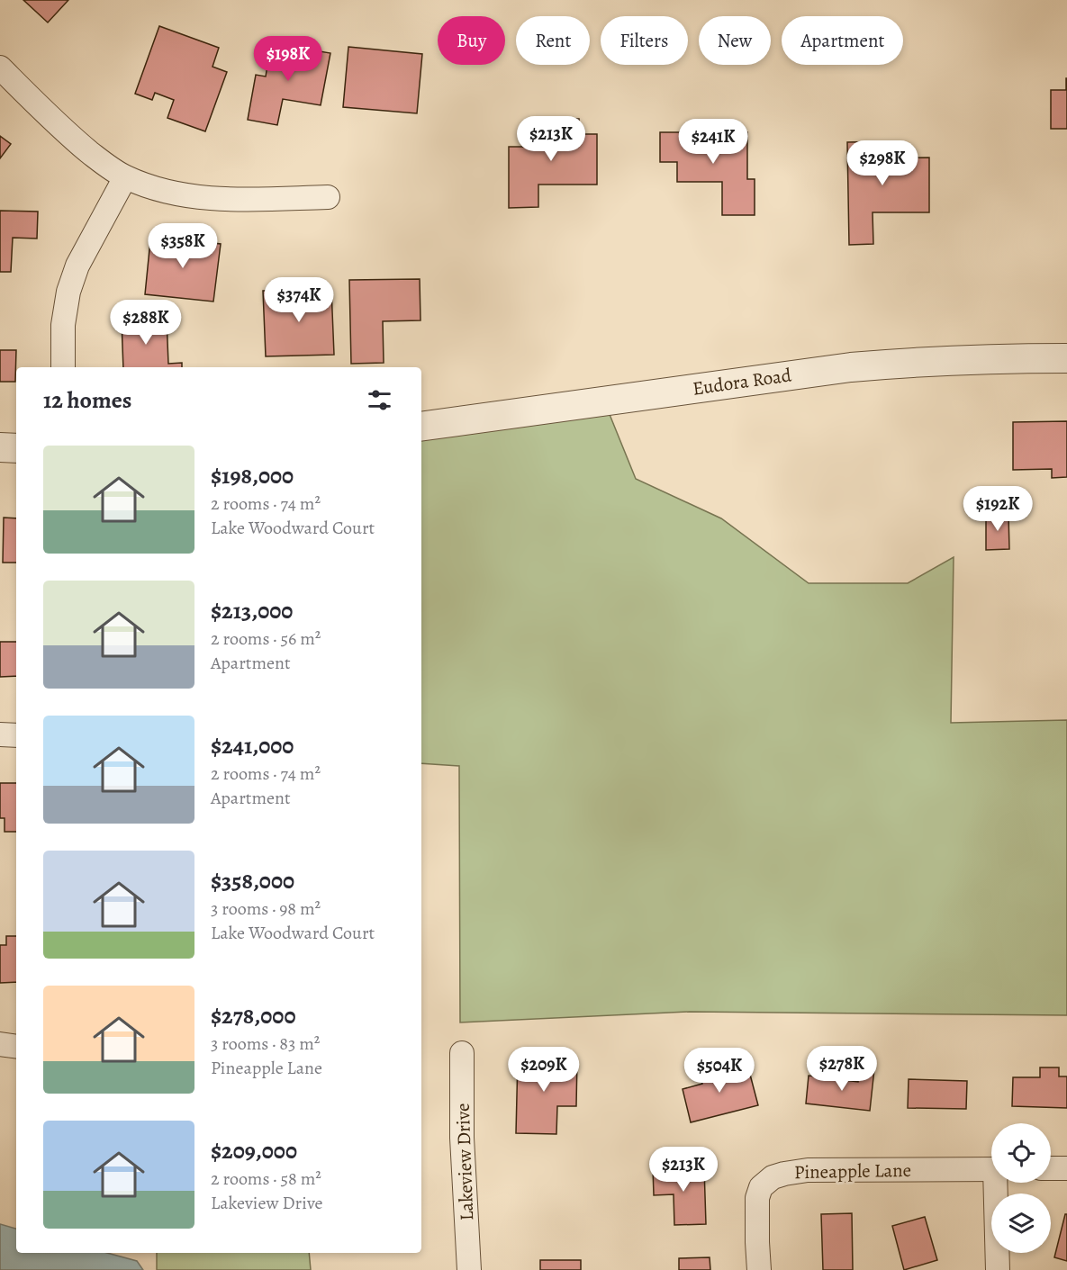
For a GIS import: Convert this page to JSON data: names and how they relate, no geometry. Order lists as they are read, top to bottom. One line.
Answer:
{"streets":{"street":["Eudora Road","Lakeview Drive","Pineapple Lane"]},"page":{"chip":["Buy","Rent","Filters","New","Apartment"],"price":["$198K","$213K","$241K","$298K","$358K","$374K","$288K","$192K","$278K","$209K","$504K","$213K"],"heading":"12 homes","list":[{"name":"$198,000","note":"2 rooms · 74 m² · Lake Woodward Court"},{"name":"$213,000","note":"2 rooms · 56 m² · Apartment"},{"name":"$241,000","note":"2 rooms · 74 m² · Apartment"},{"name":"$358,000","note":"3 rooms · 98 m² · Lake Woodward Court"},{"name":"$278,000","note":"3 rooms · 83 m² · Pineapple Lane"},{"name":"$209,000","note":"2 rooms · 58 m² · Lakeview Drive"}]}}
